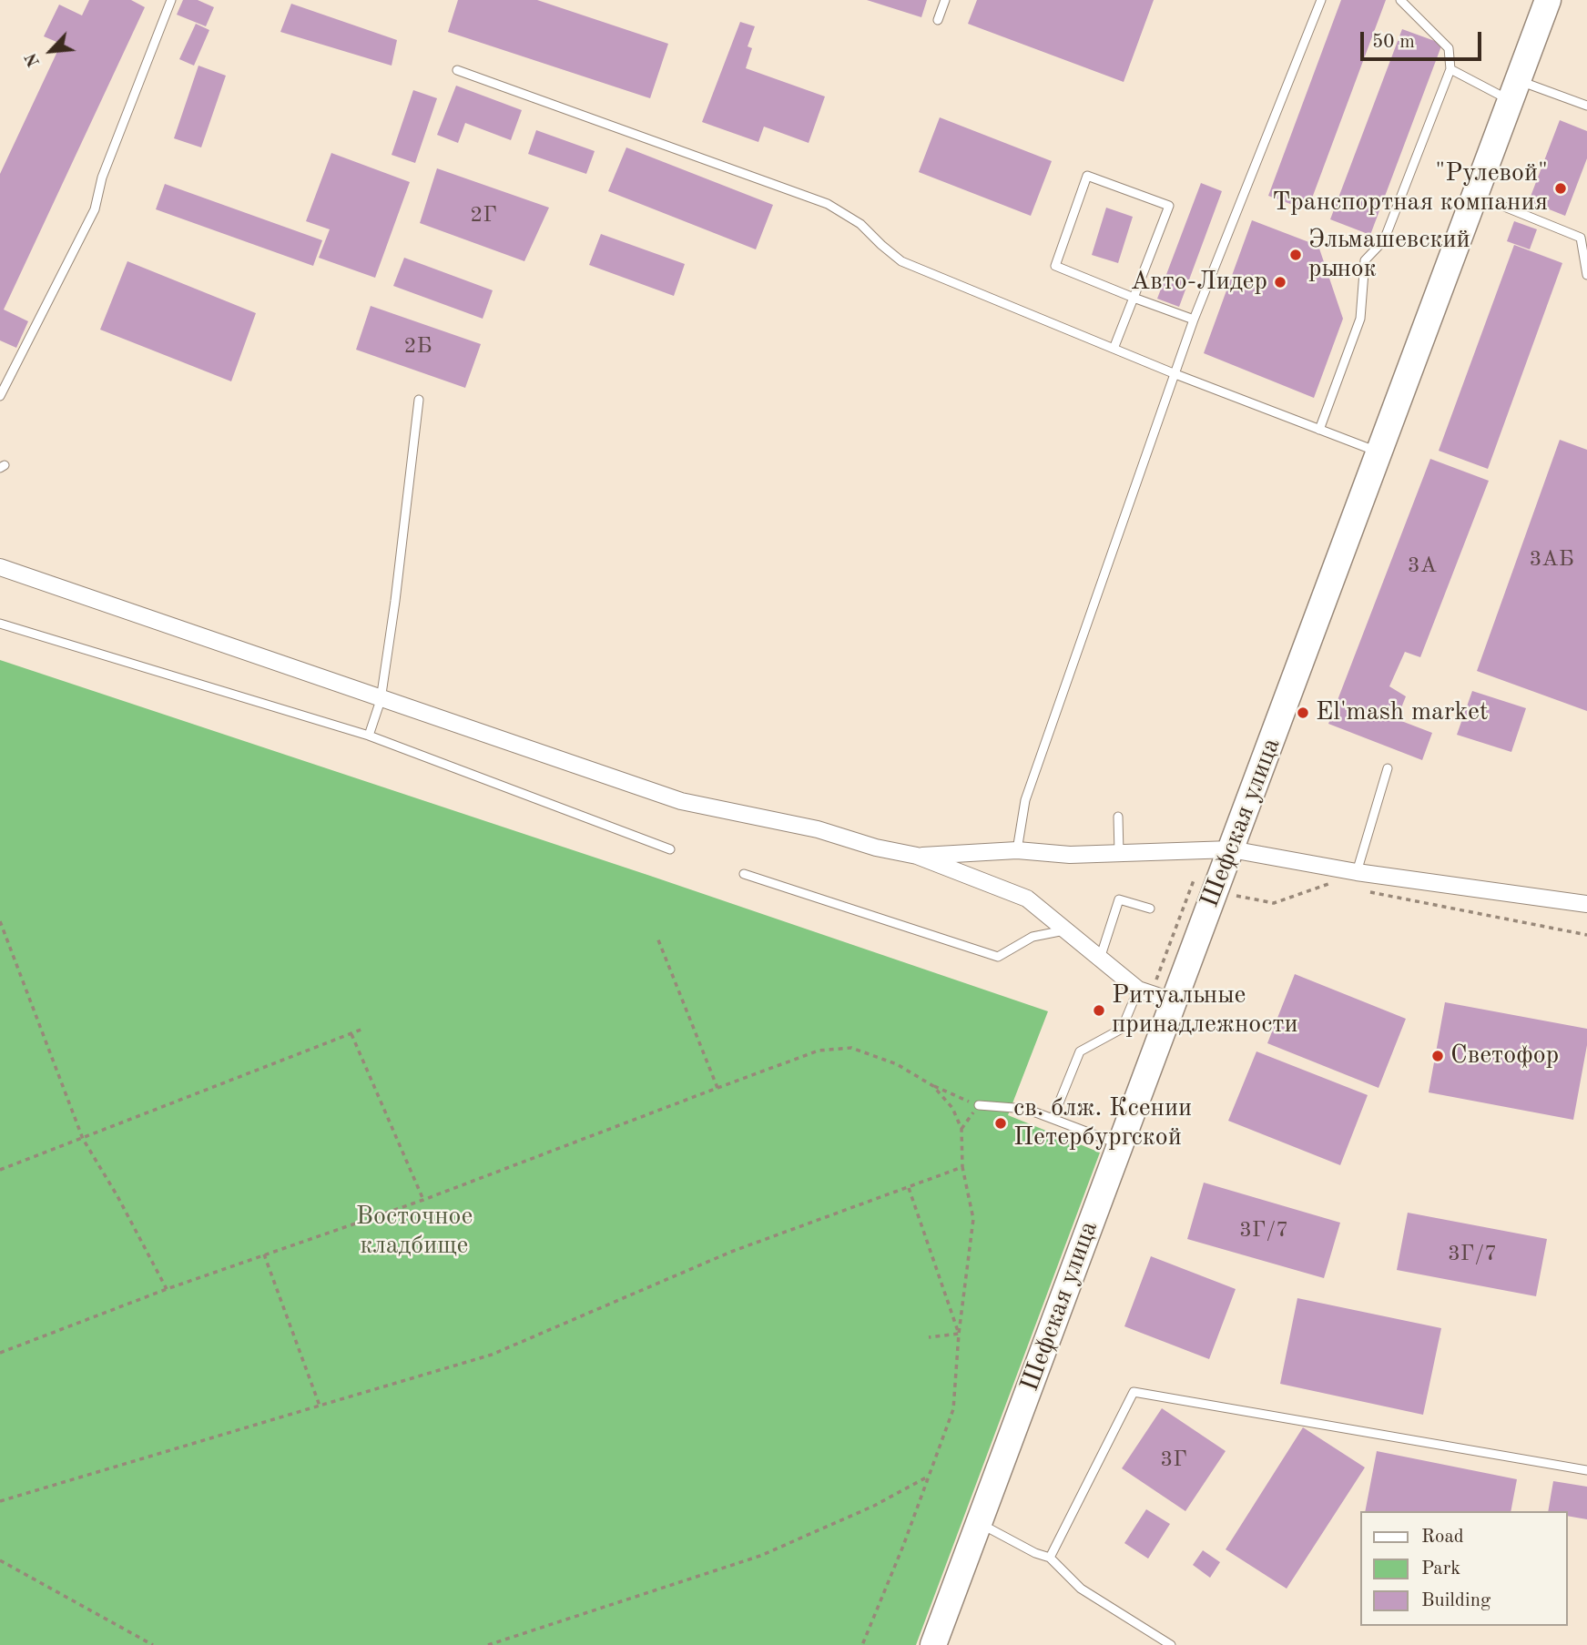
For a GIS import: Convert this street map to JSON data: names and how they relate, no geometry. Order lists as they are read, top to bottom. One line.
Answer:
{"streets":{"main road":["Шефская улица"]},"parks":["Восточное кладбище"],"places":["\"Рулевой\" Транспортная компания","Эльмашевский рынок","Авто-Лидер","El'mash market","Ритуальные принадлежности","Светофор","св. блж. Ксении Петербургской"],"house_numbers":["2Г","2Б","3АБ","3А","3Г/7","3Г/7","3Г"],"legend":["Road","Park","Building"],"scale_bar":"50 m","north":"bottom left"}
